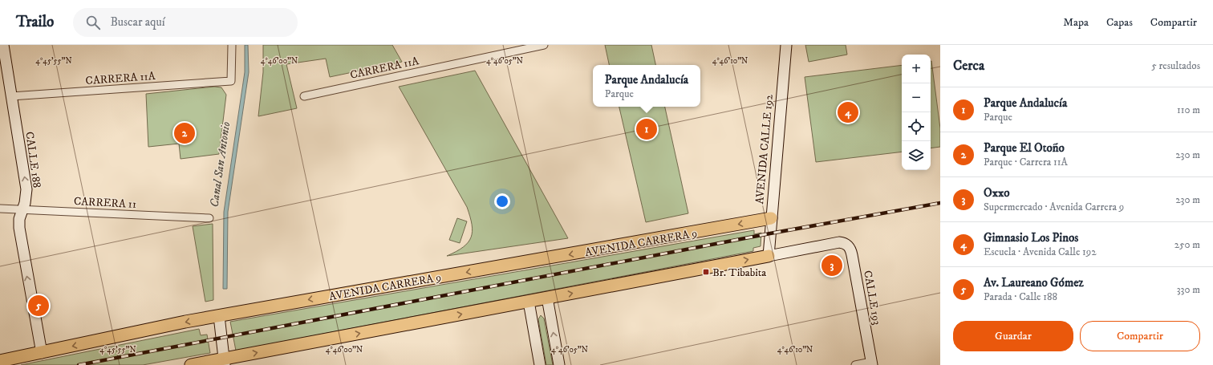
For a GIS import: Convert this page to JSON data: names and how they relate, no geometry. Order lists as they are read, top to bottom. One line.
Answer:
{"streets":{"main road":["AVENIDA CARRERA 9"],"street":["CARRERA 11A","AVENIDA CALLE 192","CALLE 188","CARRERA 11","CALLE 193"]},"crossings":[["CARRERA 11A","CALLE 188"],["AVENIDA CALLE 192","AVENIDA CARRERA 9"],["AVENIDA CALLE 192","CALLE 193"],["CALLE 188","CARRERA 11"],["CALLE 188","AVENIDA CARRERA 9"]],"one_way":["CALLE 188"],"water":["Canal San Antonio"],"places":{"transit":["Br. Tibabita"]},"page":{"header":"Trailo","search":"Buscar aquí","nav":["Mapa","Capas","Compartir"],"heading":["Cerca","5 resultados"],"map_buttons":["+","−"],"popup":["Parque Andalucía","Parque"],"list":[{"mark":"1","name":"Parque Andalucía","note":"Parque","value":"110 m"},{"mark":"2","name":"Parque El Otoño","note":"Parque · Carrera 11A","value":"230 m"},{"mark":"3","name":"Oxxo","note":"Supermercado · Avenida Carrera 9","value":"230 m"},{"mark":"4","name":"Gimnasio Los Pinos","note":"Escuela · Avenida Calle 192","value":"250 m"},{"mark":"5","name":"Av. Laureano Gómez","note":"Parada · Calle 188","value":"330 m"}],"pins":["4","1","2","3","5"],"buttons":["Guardar","Compartir"]},"coordinates":["4°45'55\"N","4°46'00\"N","4°46'05\"N","4°46'10\"N"]}
